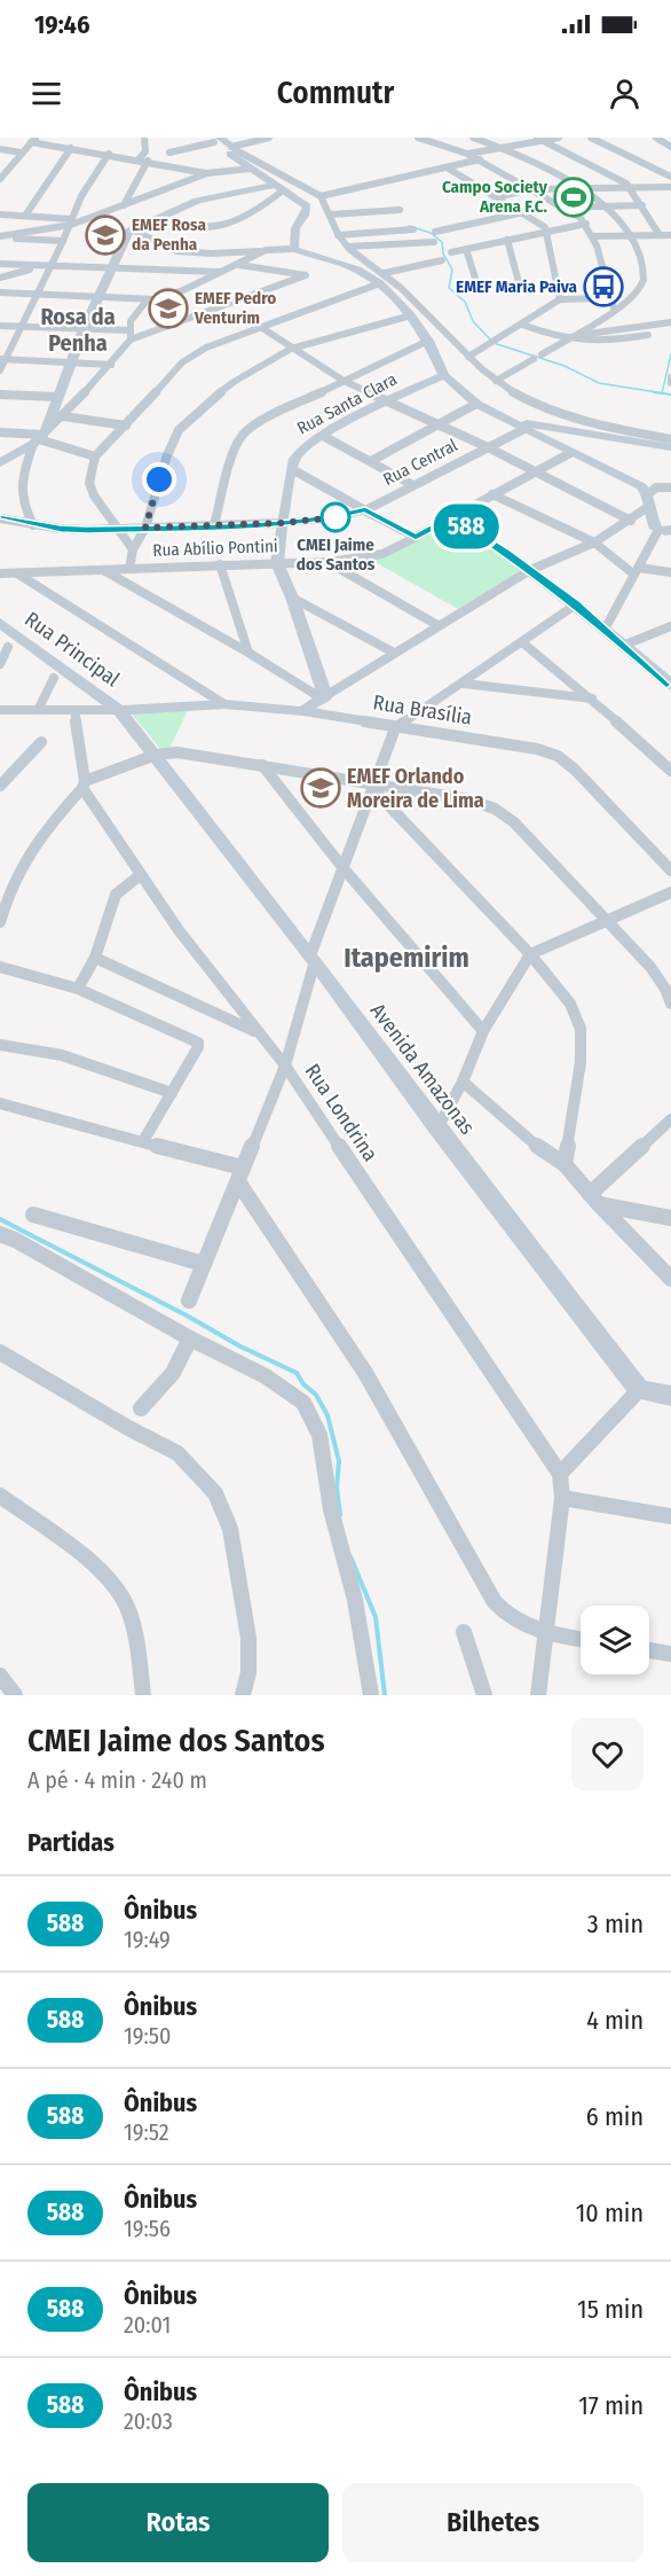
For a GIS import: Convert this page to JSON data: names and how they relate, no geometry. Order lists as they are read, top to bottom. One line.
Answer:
{"streets":{"street":["Rua Santa Clara","Rua Central","Rua Abílio Pontini","Rua Principal","Rua Brasília","Avenida Amazonas","Rua Londrina"]},"crossings":[["Rua Santa Clara","Rua Central"],["Rua Santa Clara","Rua Abílio Pontini"],["Rua Principal","Rua Brasília"],["Rua Principal","Avenida Amazonas"],["Rua Brasília","Avenida Amazonas"]],"districts":["Rosa da Penha","Itapemirim"],"places":{"sports":["Campo Society Arena F.C."],"school or university":["EMEF Rosa da Penha","EMEF Pedro Venturim","EMEF Orlando Moreira de Lima"],"bus stop":["EMEF Maria Paiva"],"other":["CMEI Jaime dos Santos"]},"lines":["bus line 588"],"page":{"status":"19:46","header":"Commutr","on_map":"588","heading":[["CMEI Jaime dos Santos","A pé · 4 min · 240 m"],"Partidas"],"list":[{"mark":"588","name":"Ônibus","note":"19:49","value":"3 min"},{"mark":"588","name":"Ônibus","note":"19:50","value":"4 min"},{"mark":"588","name":"Ônibus","note":"19:52","value":"6 min"},{"mark":"588","name":"Ônibus","note":"19:56","value":"10 min"},{"mark":"588","name":"Ônibus","note":"20:01","value":"15 min"},{"mark":"588","name":"Ônibus","note":"20:03","value":"17 min"}],"buttons":["Rotas","Bilhetes"]}}
